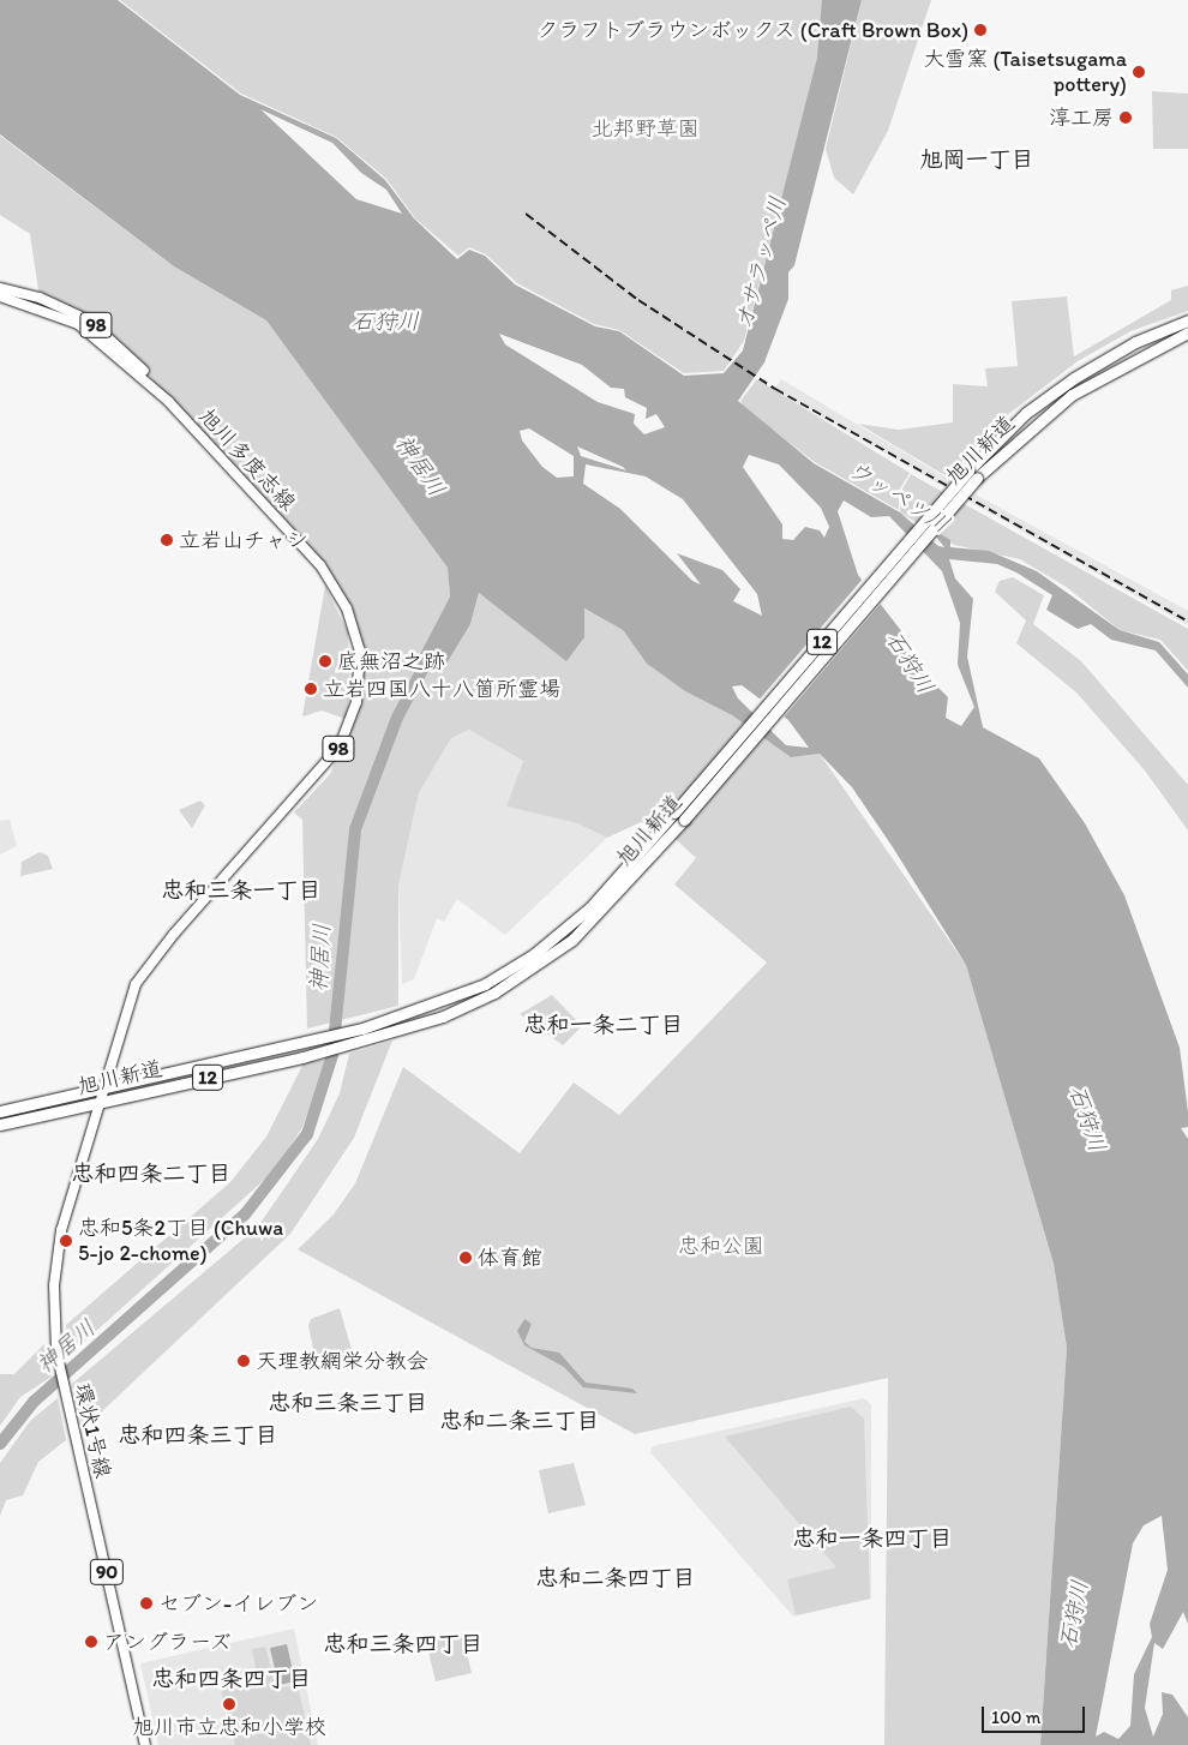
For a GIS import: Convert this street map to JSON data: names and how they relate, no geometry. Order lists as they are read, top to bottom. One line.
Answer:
{"streets":{"highway":["旭川新道","12"],"main road":["98","旭川多度志線","環状1号線","90"]},"crossings":[["旭川新道","旭川多度志線"],["旭川新道","環状1号線"],["旭川多度志線","環状1号線"]],"districts":["旭岡一丁目","忠和三条一丁目","忠和一条二丁目","忠和四条二丁目","忠和三条三丁目","忠和二条三丁目","忠和四条三丁目","忠和一条四丁目","忠和二条四丁目","忠和三条四丁目","忠和四条四丁目"],"water":["オサラッペ川","石狩川","神居川","ウッペツ川"],"parks":["北邦野草園","忠和公園"],"places":["クラフトブラウンボックス (Craft Brown Box)","大雪窯 (Taisetsugama pottery)","淳工房","立岩山チャシ","底無沼之跡","立岩四国八十八箇所霊場","忠和5条2丁目 (Chuwa 5-jo 2-chome)","体育館","天理教網栄分教会","セブン-イレブン","アングラーズ","旭川市立忠和小学校"],"scale_bar":"100 m"}
